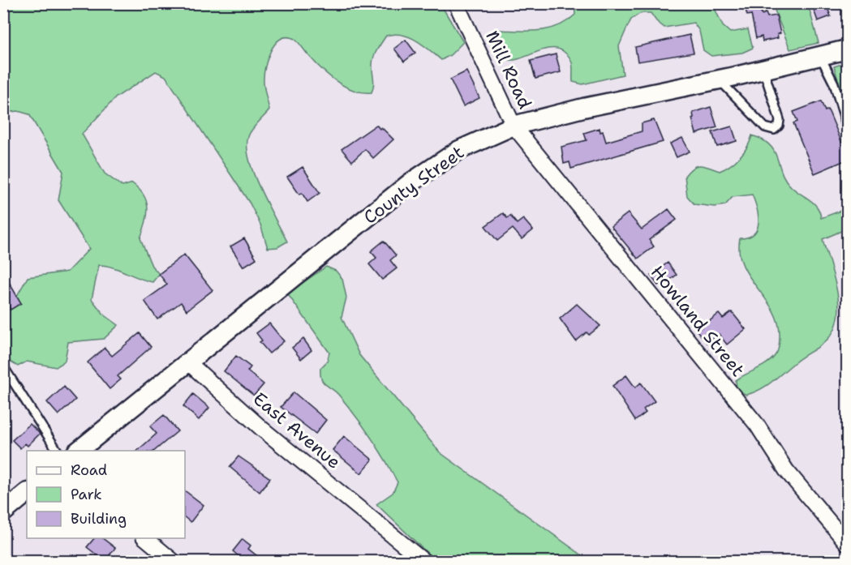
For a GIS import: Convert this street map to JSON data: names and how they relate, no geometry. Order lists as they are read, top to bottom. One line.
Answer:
{"streets":{"street":["Mill Road","County Street","Howland Street","East Avenue"]},"crossings":[["Mill Road","County Street"],["Mill Road","Howland Street"],["County Street","Howland Street"],["County Street","East Avenue"]],"legend":["Road","Park","Building"]}
